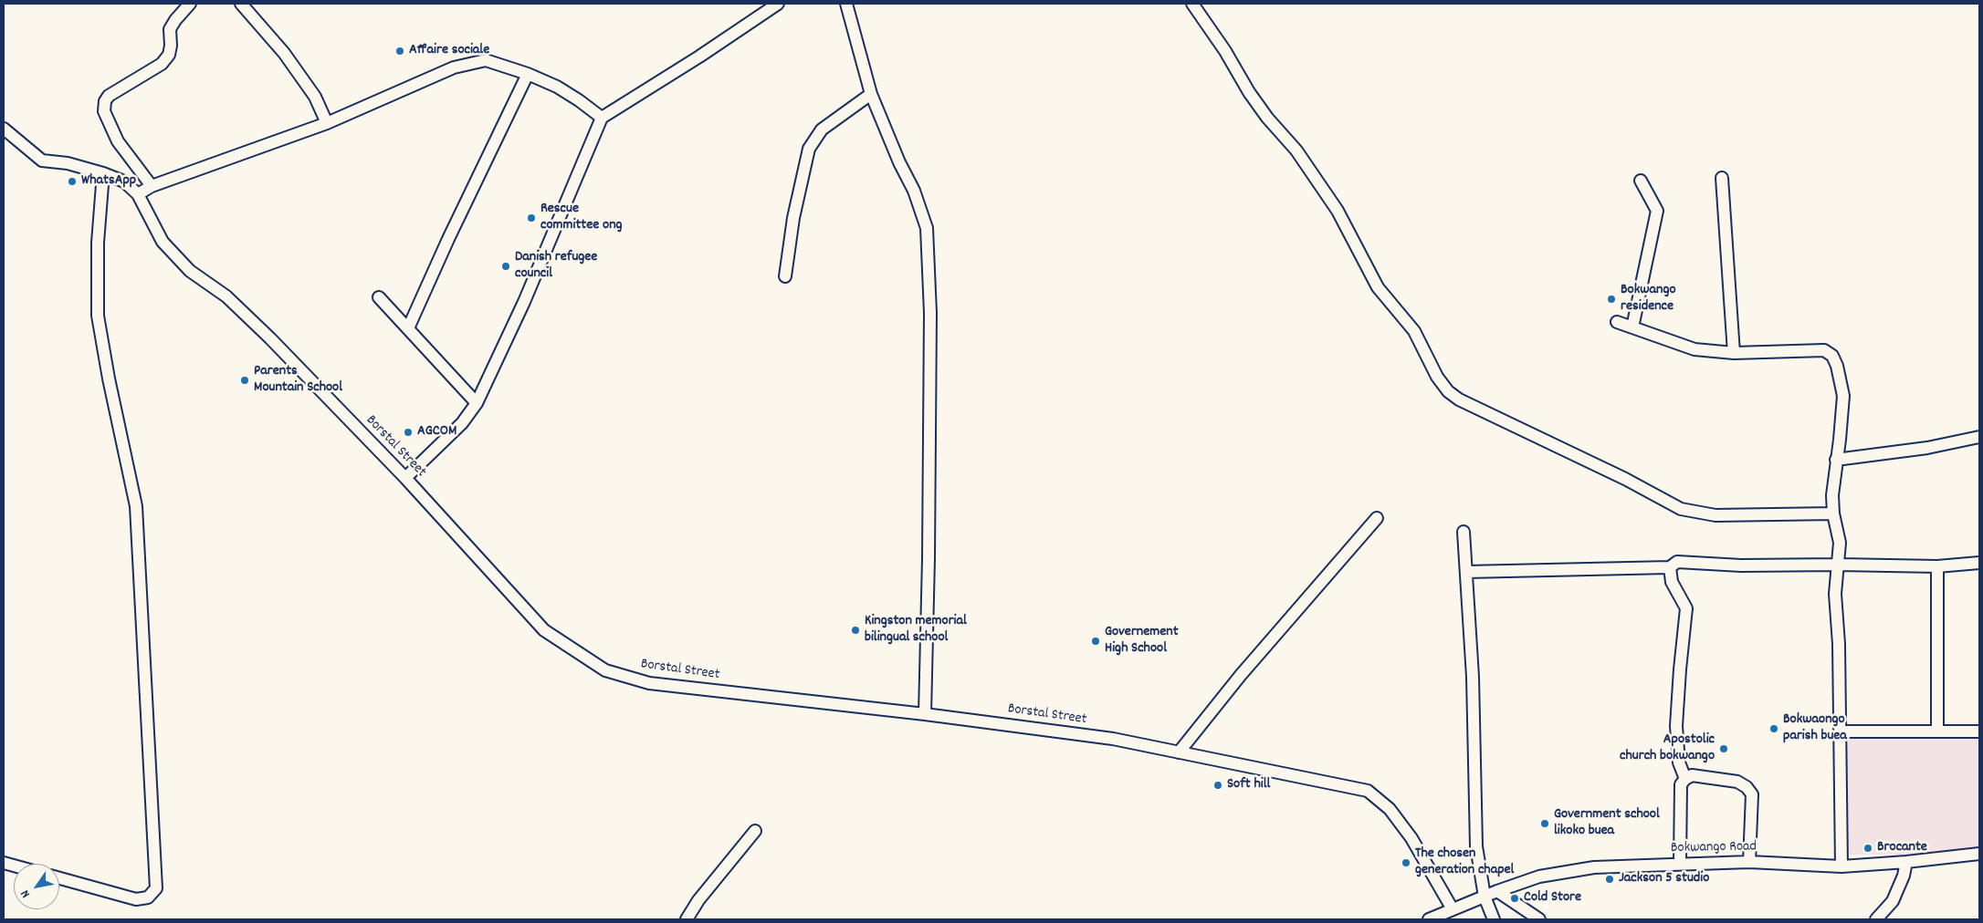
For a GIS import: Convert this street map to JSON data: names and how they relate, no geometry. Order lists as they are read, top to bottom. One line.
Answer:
{"streets":{"street":["Borstal Street","Bokwango Road"]},"crossings":[["Borstal Street","Bokwango Road"]],"places":["Affaire sociale","WhatsApp","Rescue committee ong","Danish refugee council","Bokwango residence","Parents Mountain School","AGCOM","Kingston memorial bilingual school","Governement High School","Bokwaongo parish buea","Apostolic church bokwango","Soft hill","Government school likoko buea","Brocante","The chosen generation chapel","Jackson 5 studio","Cold Store"],"north":"bottom left"}
